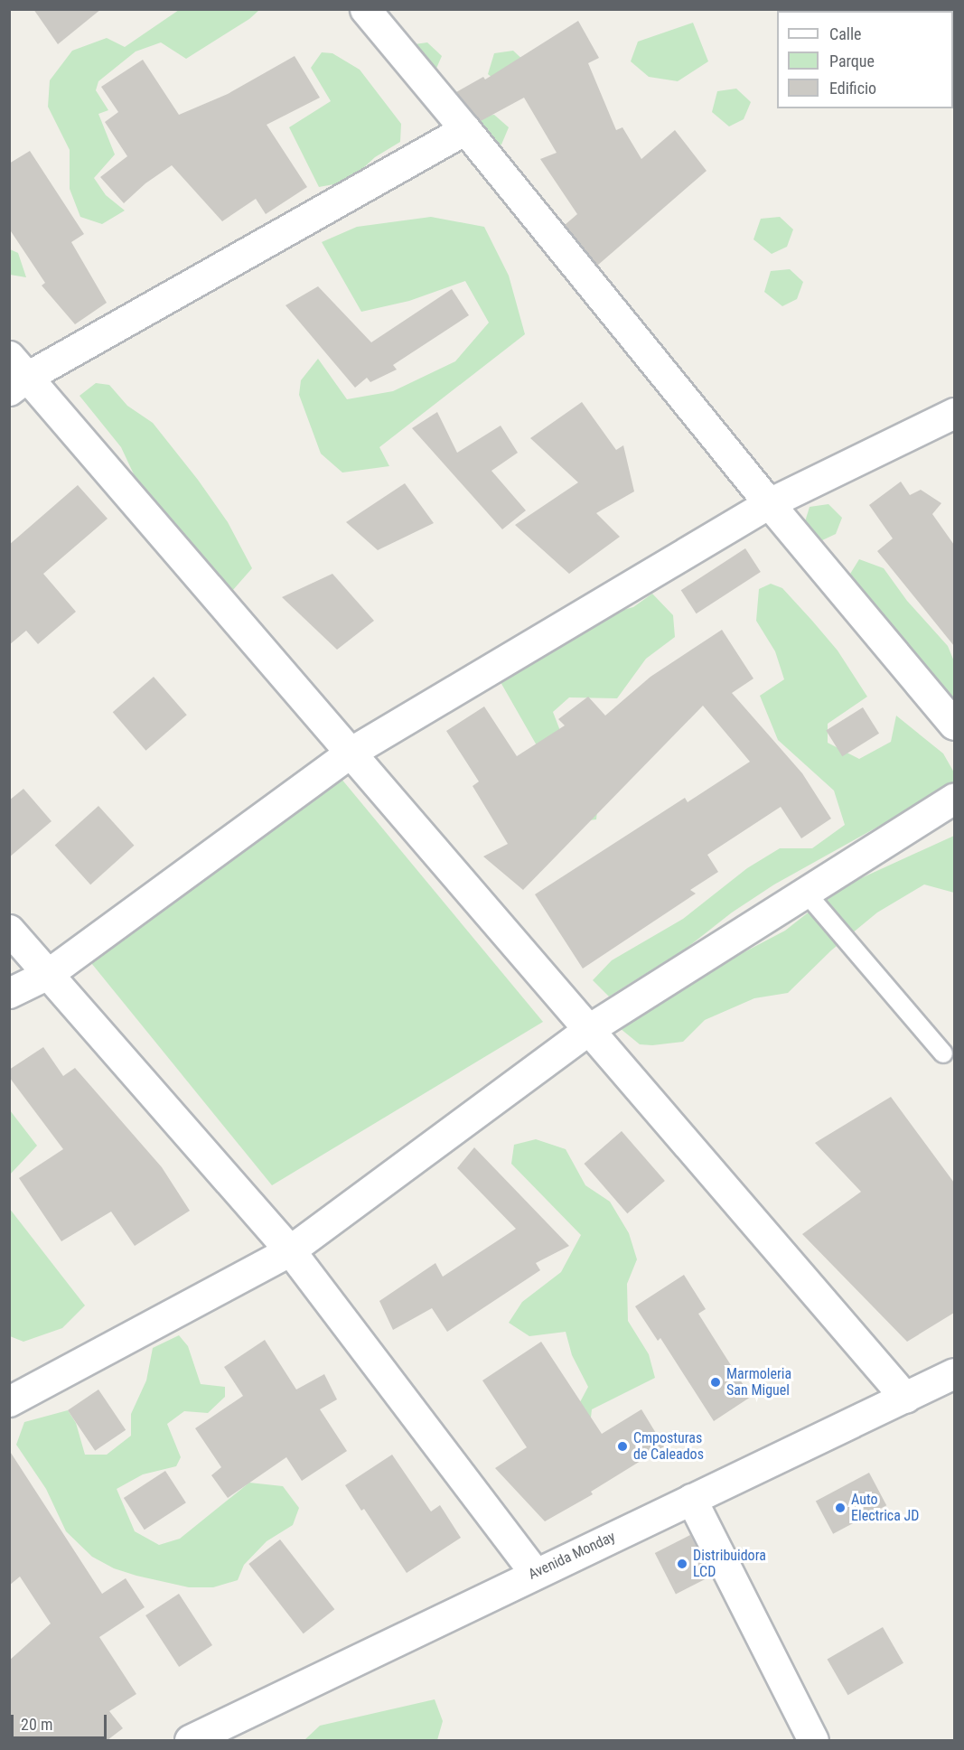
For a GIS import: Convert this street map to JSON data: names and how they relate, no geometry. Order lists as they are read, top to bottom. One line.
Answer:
{"streets":{"street":["Avenida Monday"]},"places":["Marmoleria San Miguel","Cmposturas de Caleados","Auto Electrica JD","Distribuidora LCD"],"legend":["Calle","Parque","Edificio"],"scale_bar":"20 m"}
